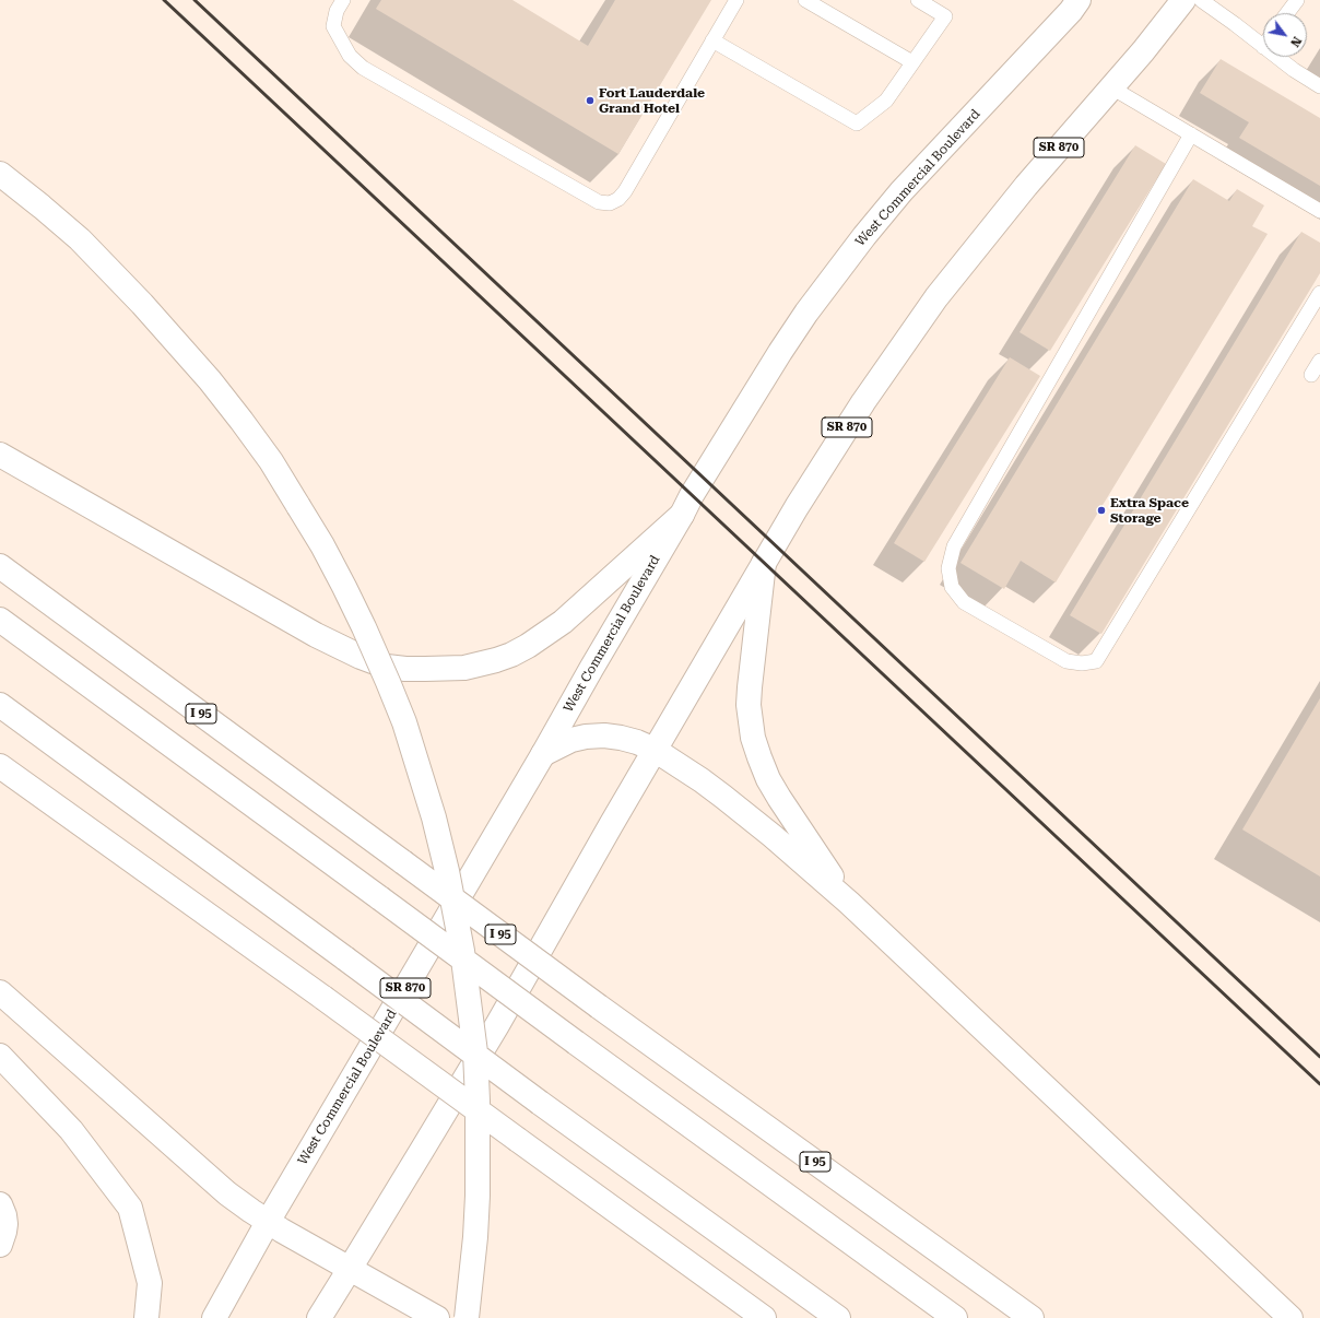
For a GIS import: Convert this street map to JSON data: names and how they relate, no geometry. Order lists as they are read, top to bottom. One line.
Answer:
{"streets":{"main road":["SR 870","West Commercial Boulevard","I 95"]},"places":["Fort Lauderdale Grand Hotel","Extra Space Storage"],"north":"bottom right"}
